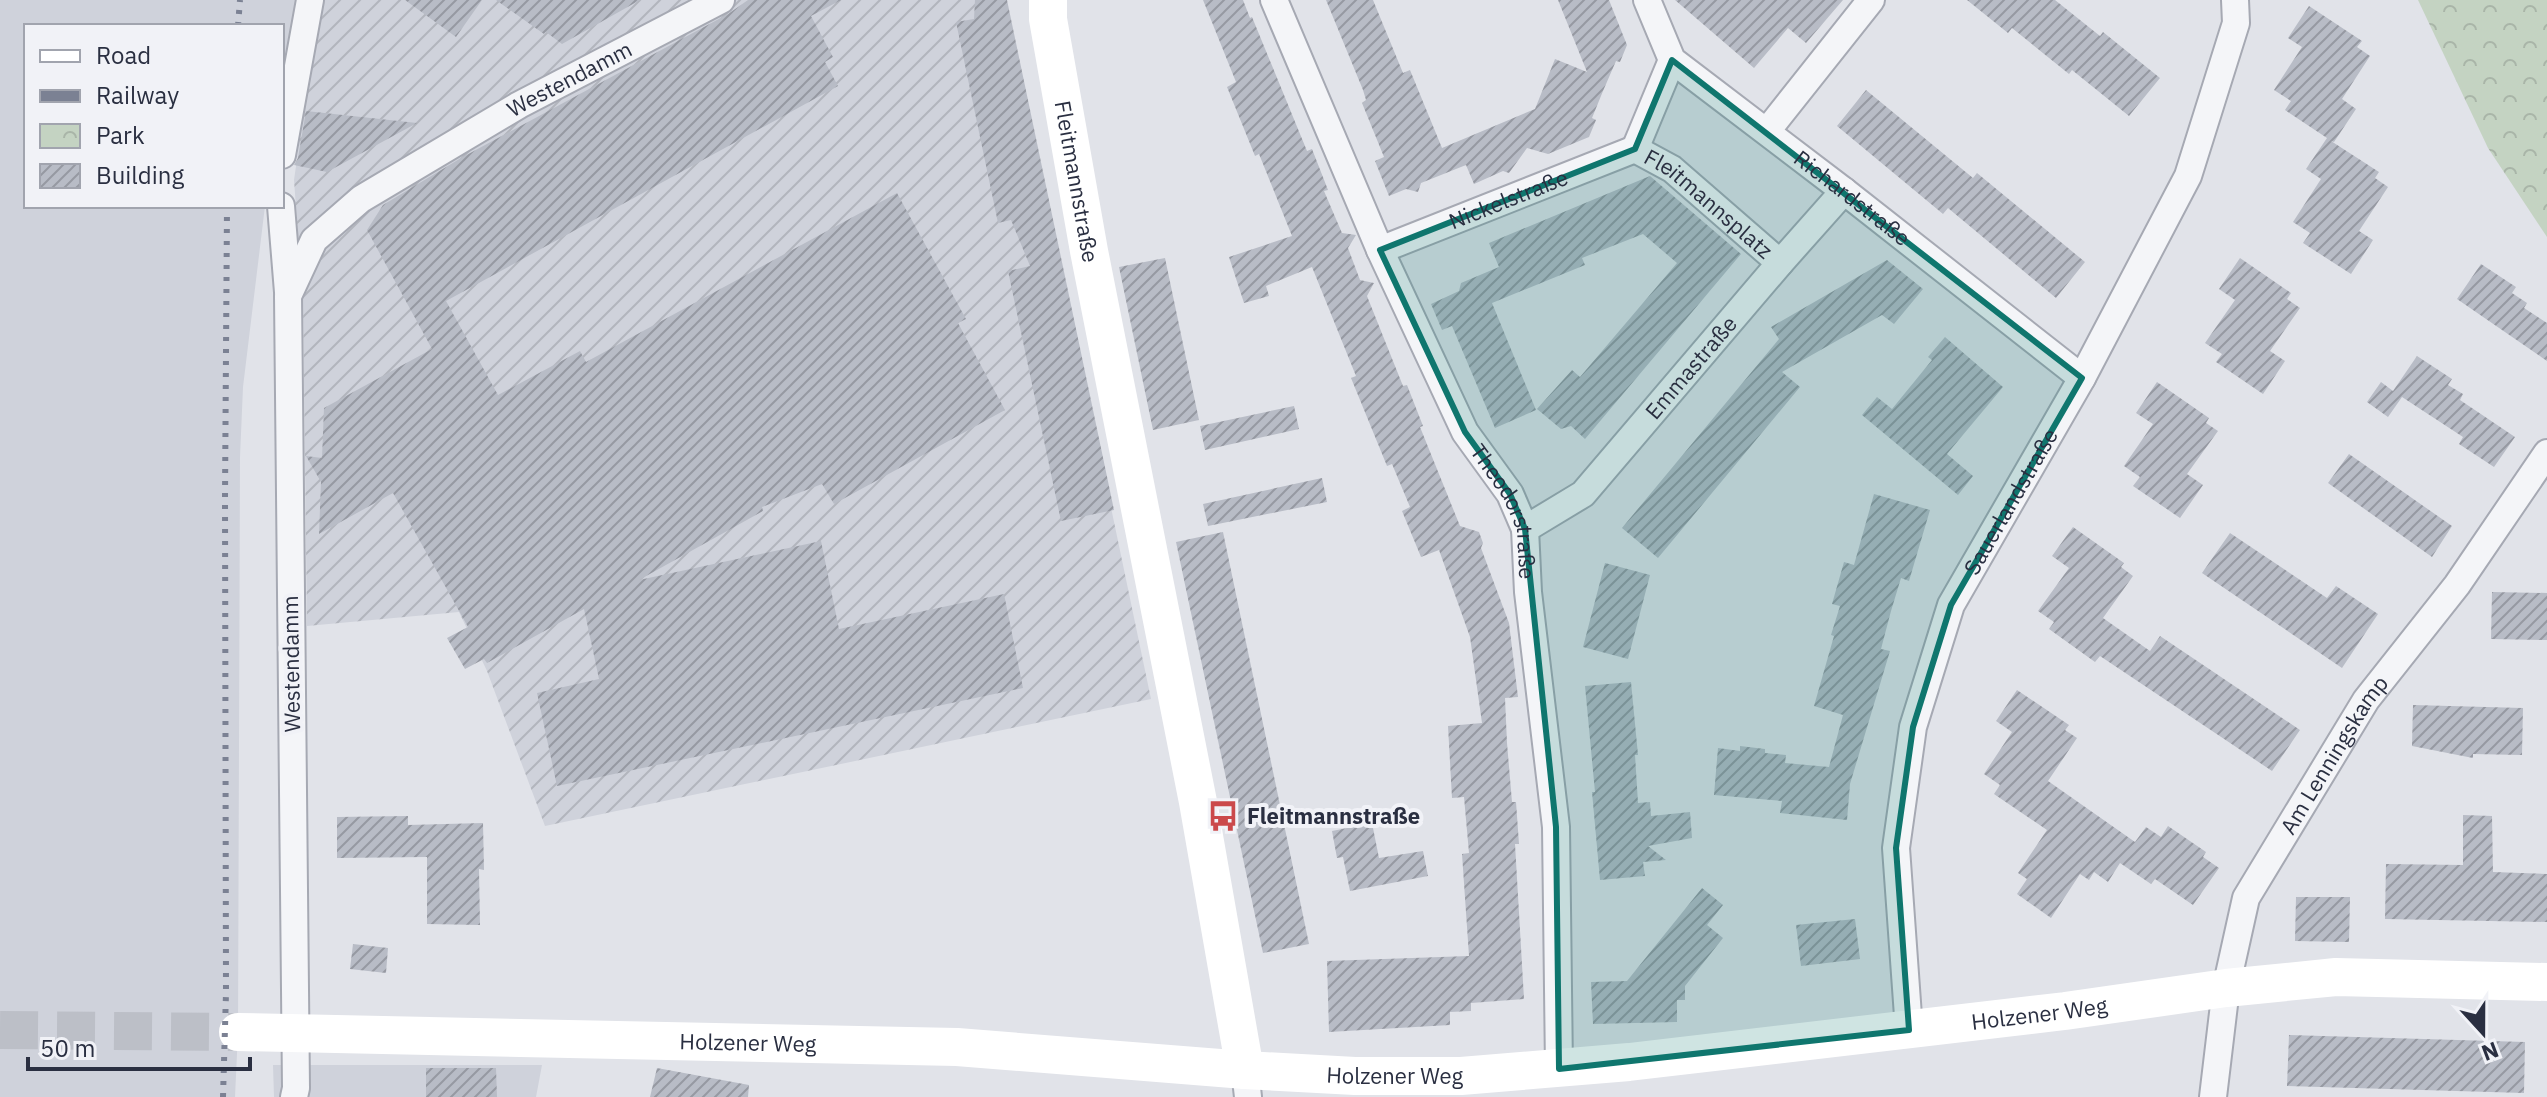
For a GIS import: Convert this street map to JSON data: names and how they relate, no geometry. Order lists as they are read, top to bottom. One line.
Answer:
{"streets":{"main road":["Fleitmannstraße","Holzener Weg"],"street":["Westendamm","Richardstraße","Nickelstraße","Fleitmannsplatz","Emmastraße","Sauerlandstraße","Theodorstraße","Am Lenningskamp"]},"crossings":[["Westendamm","Holzener Weg"],["Fleitmannstraße","Holzener Weg"],["Richardstraße","Fleitmannsplatz"],["Richardstraße","Emmastraße"],["Richardstraße","Sauerlandstraße"],["Nickelstraße","Fleitmannsplatz"],["Nickelstraße","Theodorstraße"],["Fleitmannsplatz","Emmastraße"],["Emmastraße","Theodorstraße"],["Sauerlandstraße","Holzener Weg"],["Theodorstraße","Holzener Weg"],["Am Lenningskamp","Holzener Weg"]],"places":{"bus stop":["Fleitmannstraße"]},"legend":["Road","Railway","Park","Building"],"scale_bar":"50 m","north":"bottom"}
